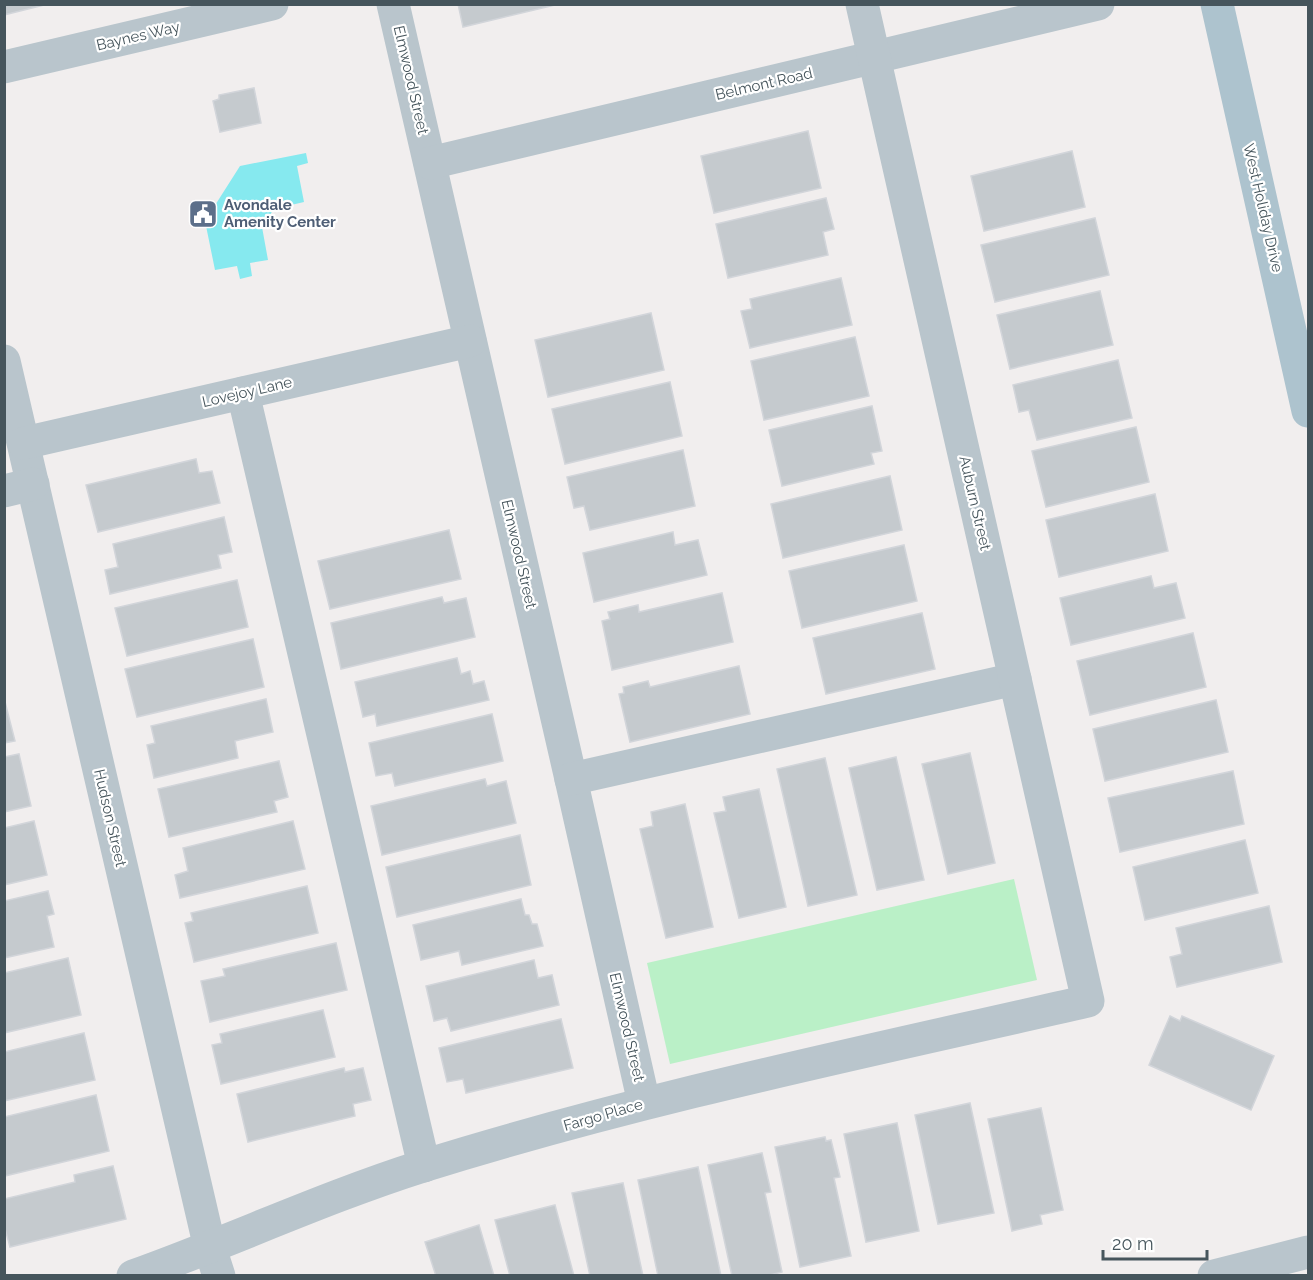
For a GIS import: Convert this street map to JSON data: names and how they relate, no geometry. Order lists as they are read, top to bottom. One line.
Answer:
{"streets":{"main road":["West Holiday Drive"],"street":["Baynes Way","Elmwood Street","Belmont Road","Lovejoy Lane","Auburn Street","Hudson Street","Fargo Place"]},"crossings":[["Elmwood Street","Belmont Road"],["Elmwood Street","Lovejoy Lane"],["Elmwood Street","Fargo Place"],["Belmont Road","Auburn Street"],["Lovejoy Lane","Hudson Street"],["Auburn Street","Fargo Place"],["Hudson Street","Fargo Place"]],"places":{"public building":["Avondale Amenity Center"]},"scale_bar":"20 m"}
